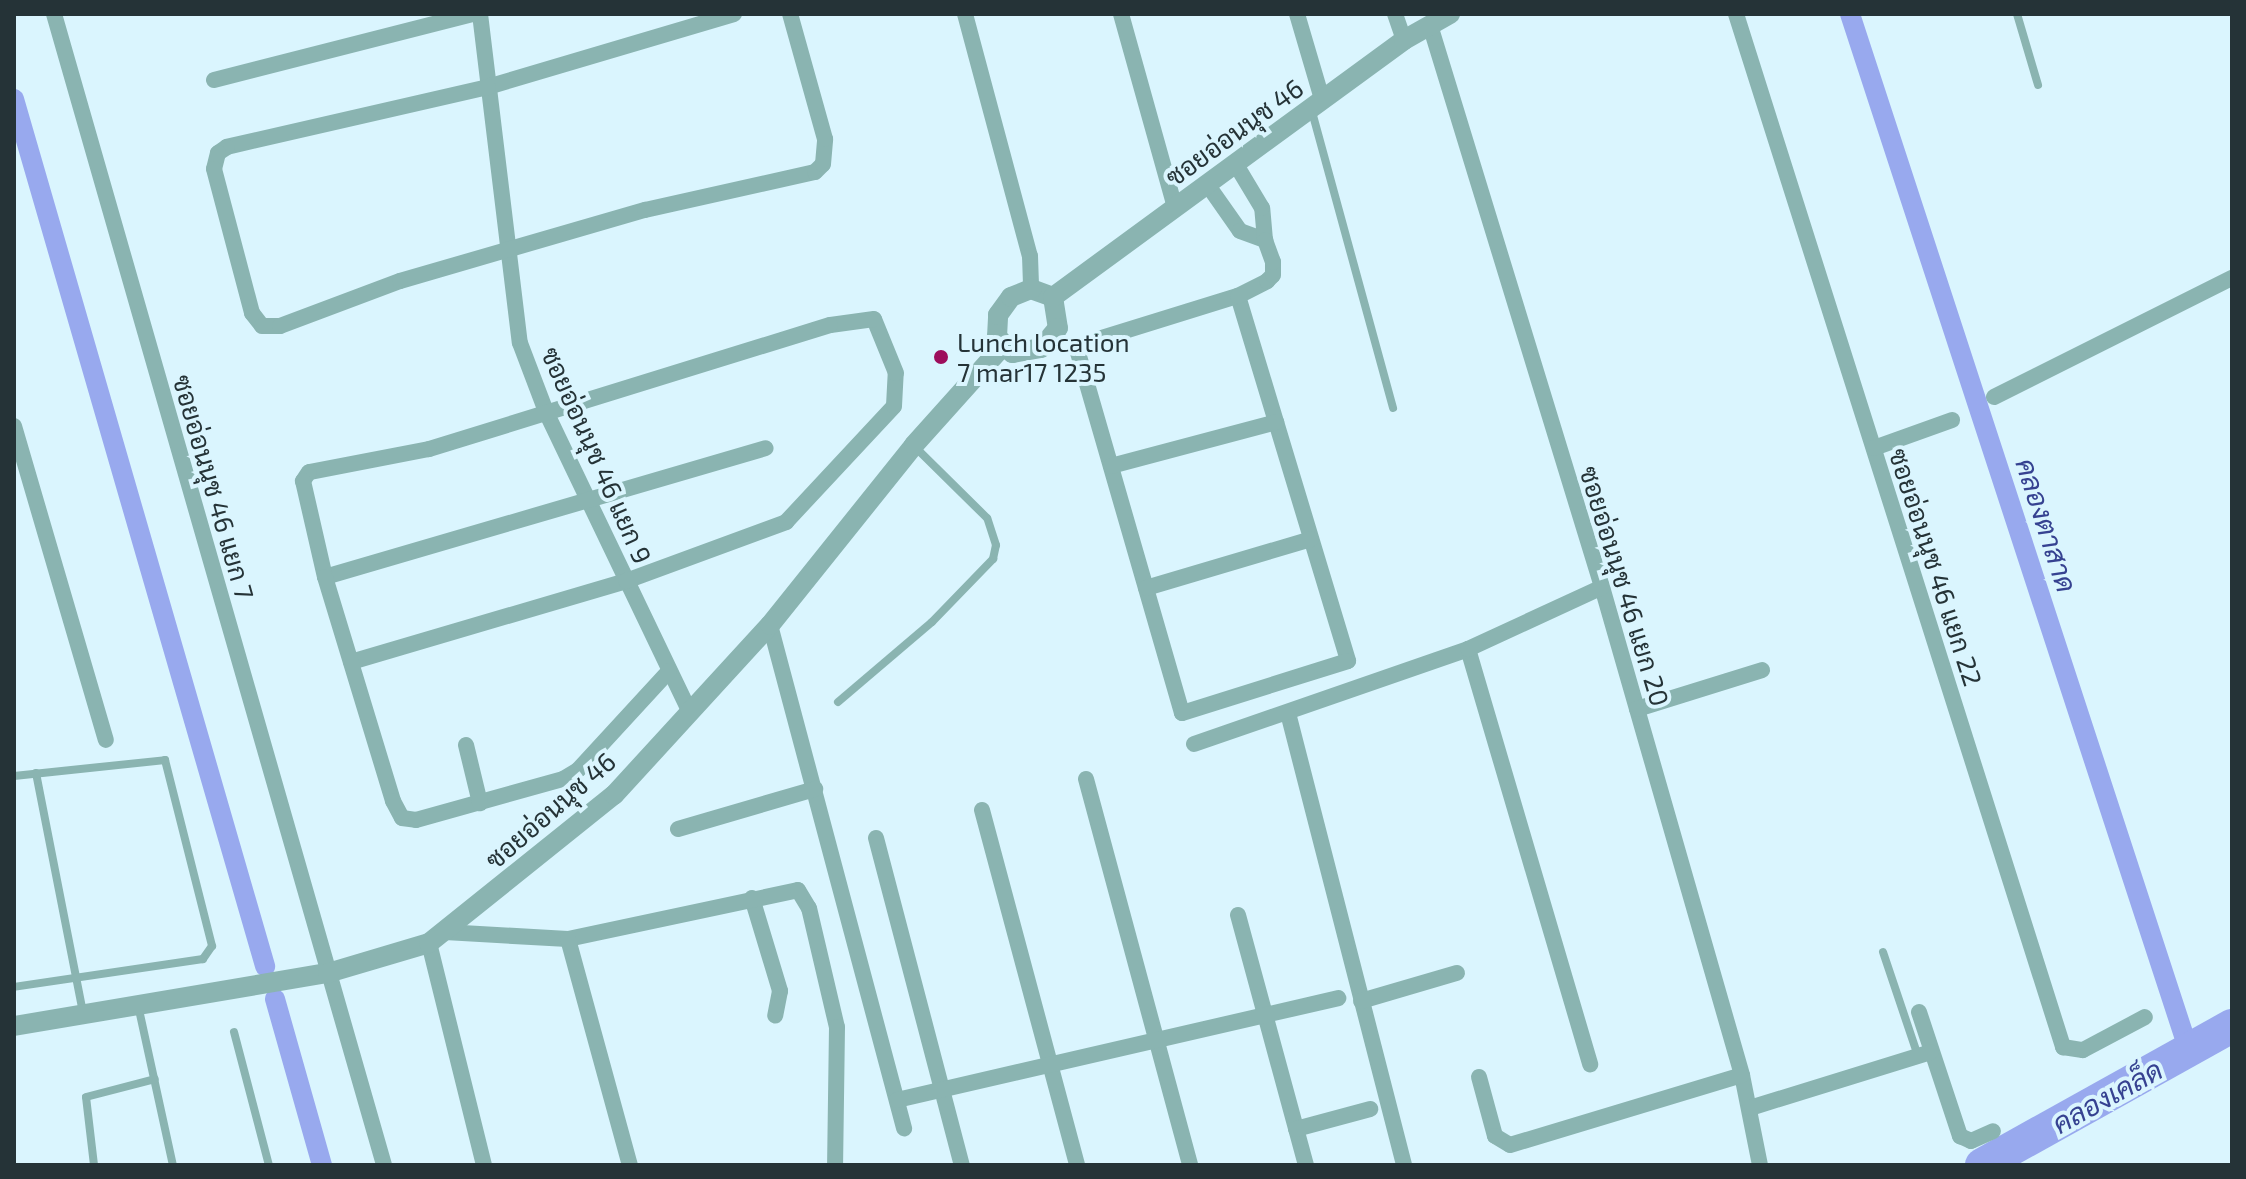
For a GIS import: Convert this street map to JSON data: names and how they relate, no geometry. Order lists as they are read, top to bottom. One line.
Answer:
{"streets":{"street":["ซอยอ่อนนุช 46","ซอยอ่อนนุช 46 แยก 9","ซอยอ่อนนุช 46 แยก 7","ซอยอ่อนนุช 46 แยก 22","ซอยอ่อนนุช 46 แยก 20"]},"crossings":[["ซอยอ่อนนุช 46","ซอยอ่อนนุช 46 แยก 9"],["ซอยอ่อนนุช 46","ซอยอ่อนนุช 46 แยก 7"],["ซอยอ่อนนุช 46","ซอยอ่อนนุช 46 แยก 20"]],"water":["คลองตาสาด","คลองเคล็ด"],"places":["Lunch location 7 mar17 1235"]}
